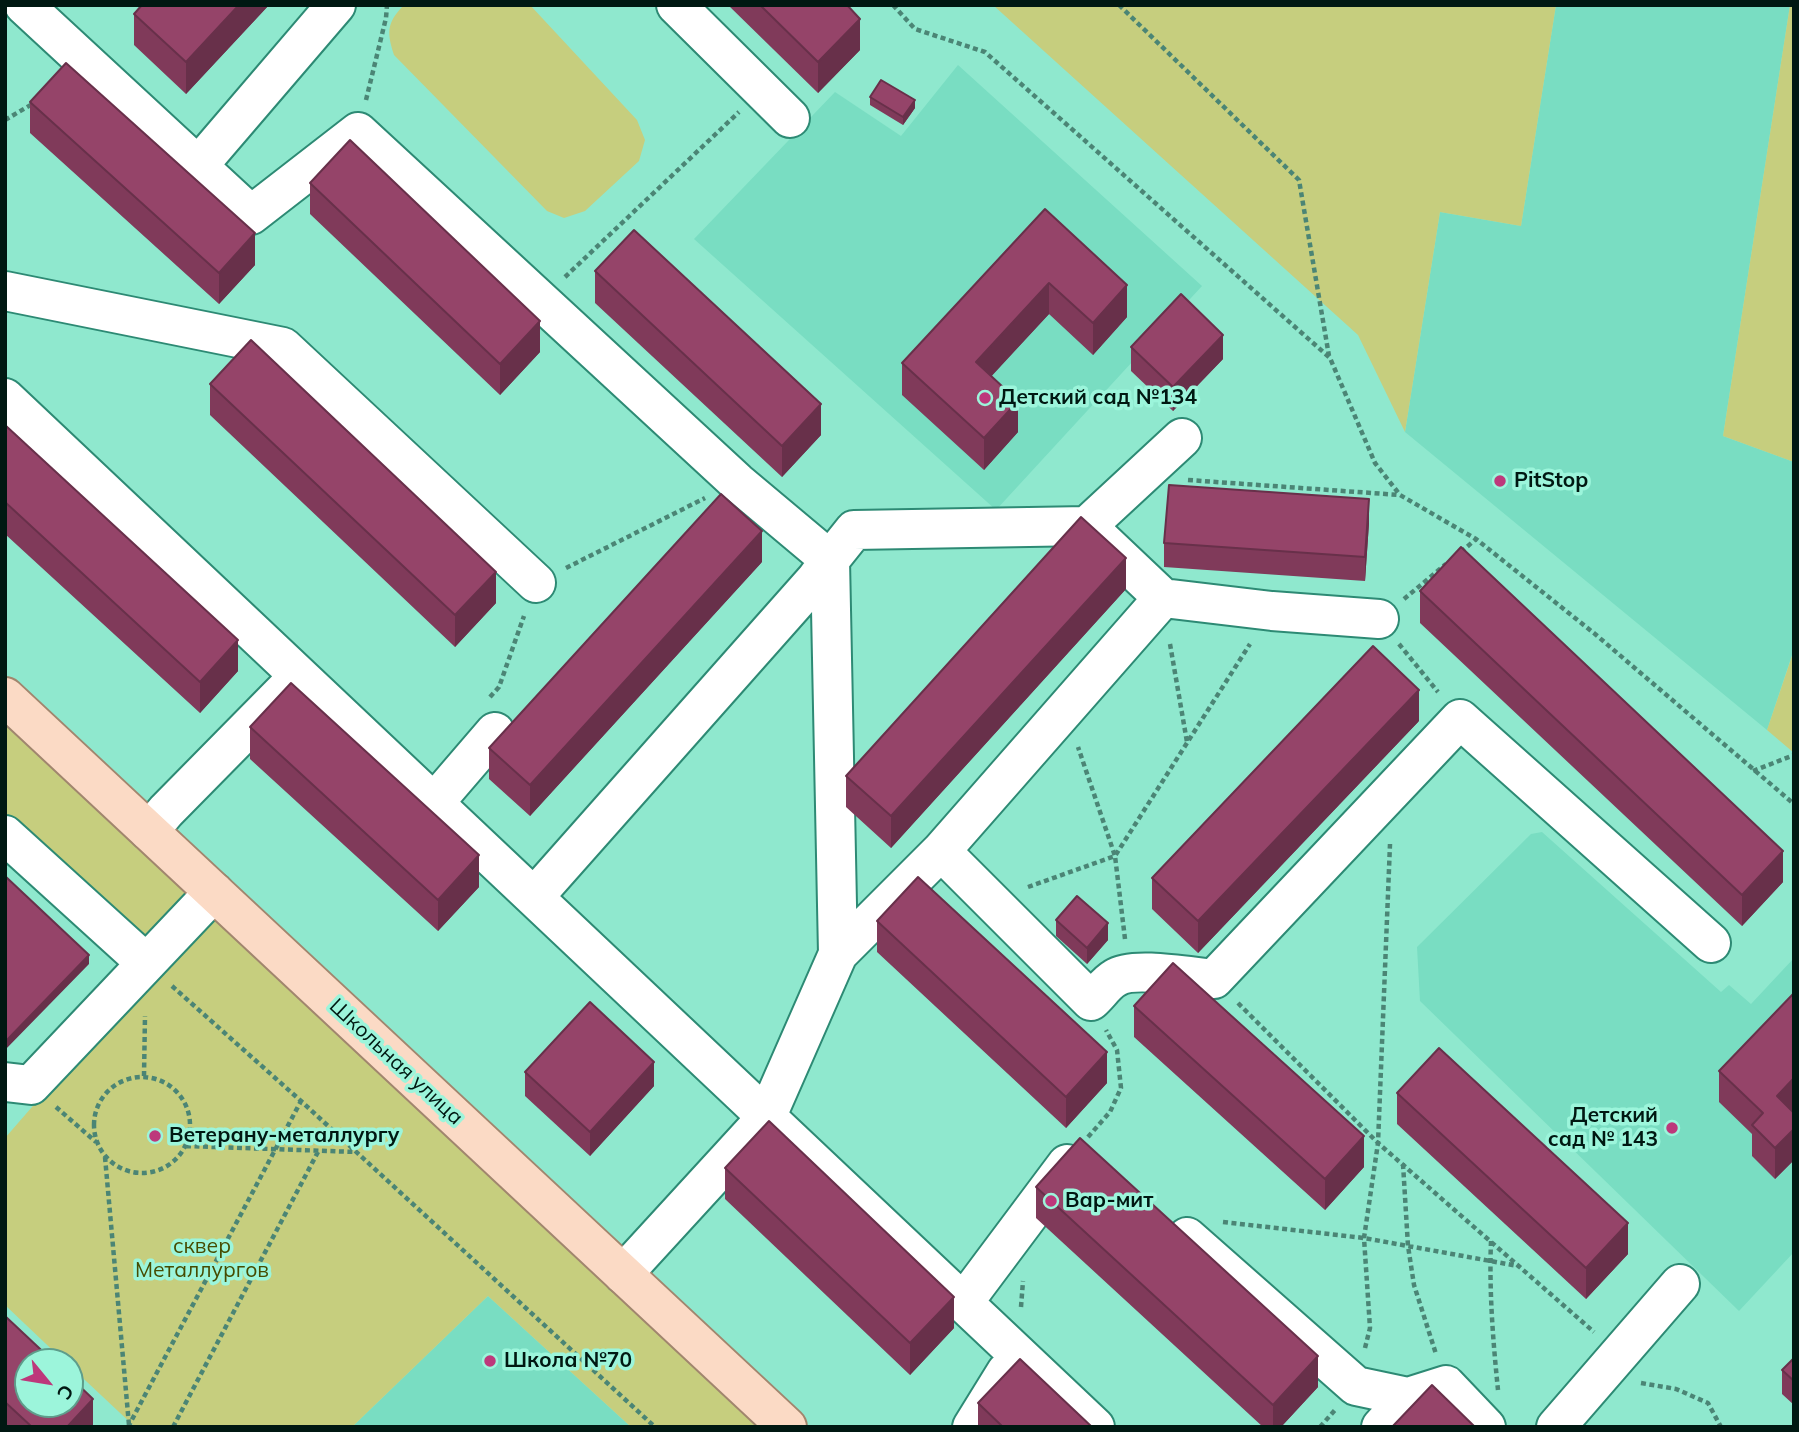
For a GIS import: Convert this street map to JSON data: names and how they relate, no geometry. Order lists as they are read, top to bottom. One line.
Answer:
{"streets":{"main road":["Школьная улица"]},"parks":["сквер Металлургов"],"places":["Детский сад №134","PitStop","Детский сад № 143","Ветерану-металлургу","Вар-мит","Школа №70"],"north":"bottom right"}
